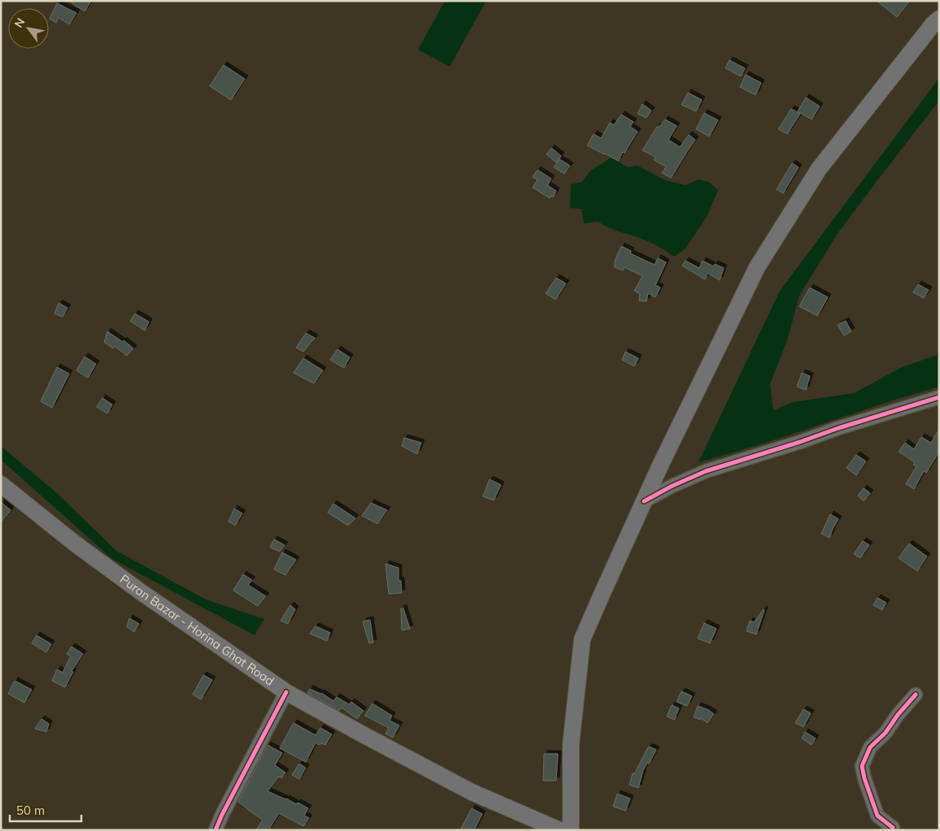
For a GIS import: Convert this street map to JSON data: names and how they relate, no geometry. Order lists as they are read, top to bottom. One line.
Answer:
{"streets":{"main road":["Puran Bazar - Horina Ghat Road"]},"scale_bar":"50 m","north":"top left"}
